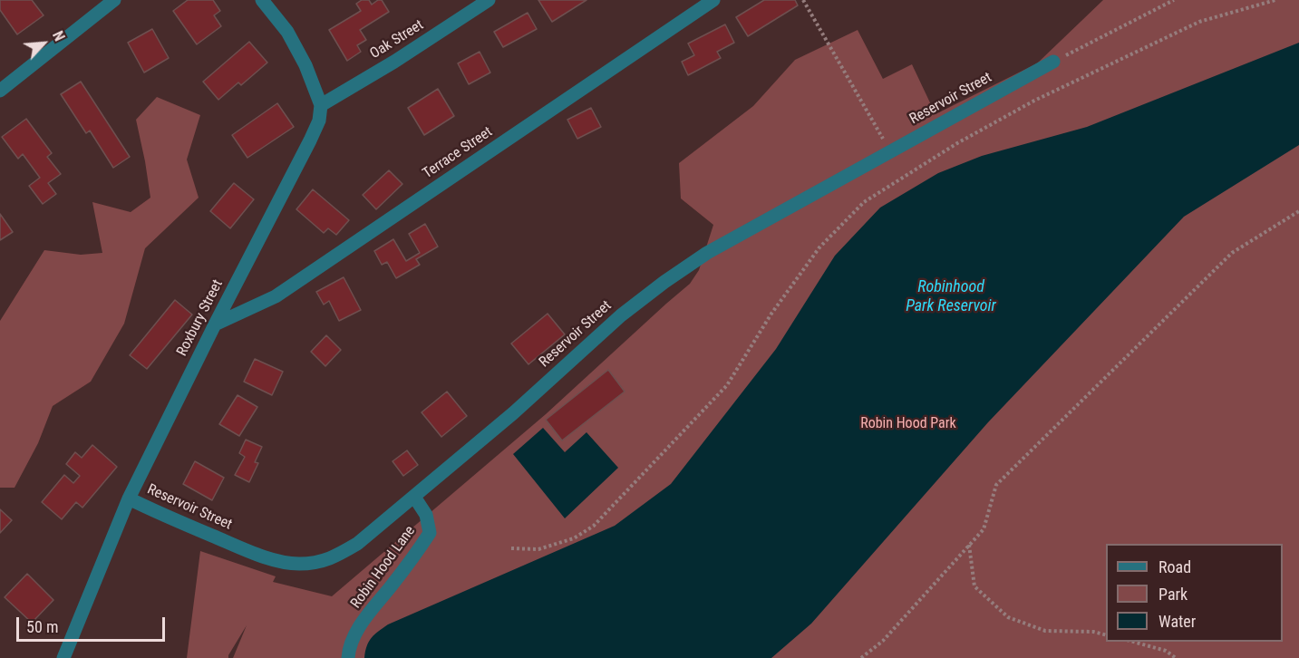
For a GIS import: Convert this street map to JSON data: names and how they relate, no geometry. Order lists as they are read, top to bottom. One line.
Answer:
{"streets":{"street":["Oak Street","Reservoir Street","Terrace Street","Roxbury Street","Robin Hood Lane"]},"crossings":[["Oak Street","Roxbury Street"],["Reservoir Street","Roxbury Street"],["Reservoir Street","Robin Hood Lane"],["Terrace Street","Roxbury Street"]],"water":["Robinhood Park Reservoir"],"parks":["Robin Hood Park"],"legend":["Road","Park","Water"],"scale_bar":"50 m","north":"top right"}
